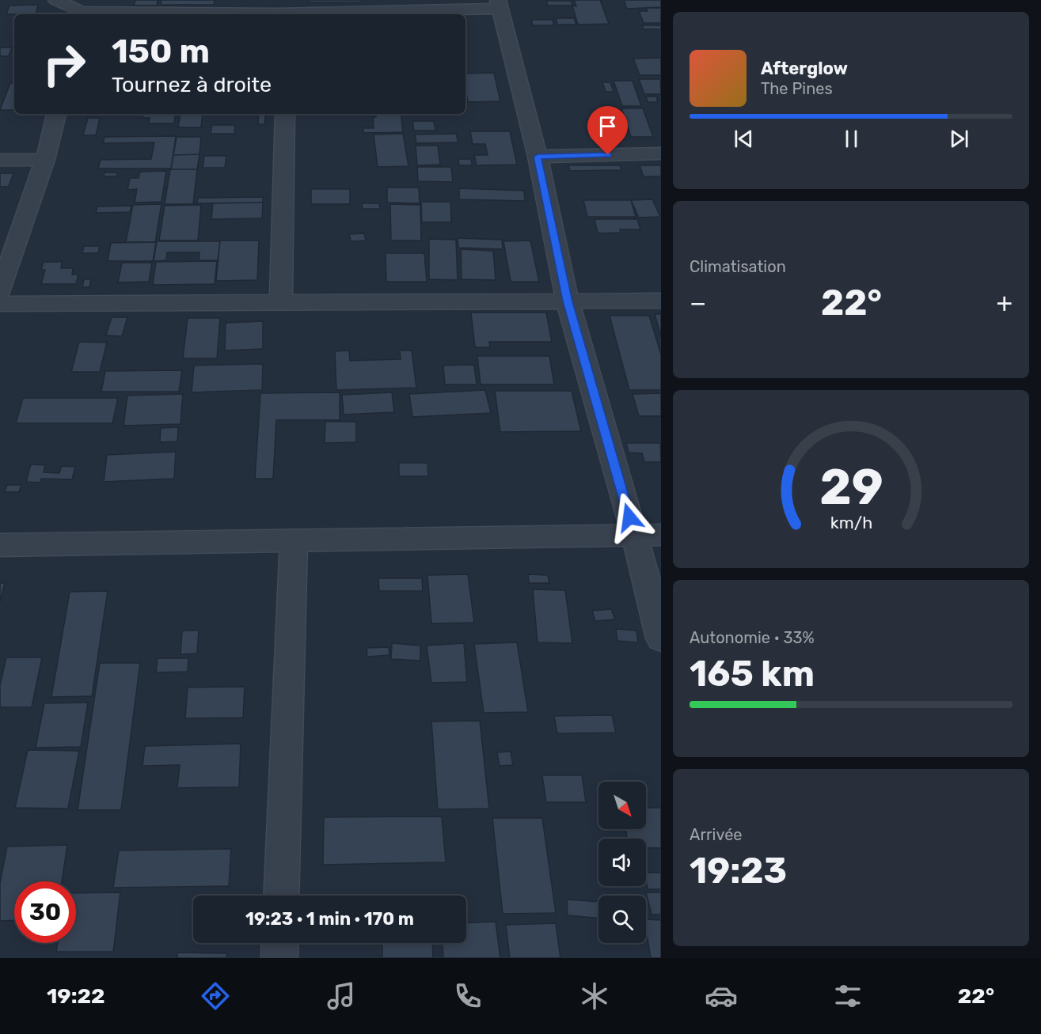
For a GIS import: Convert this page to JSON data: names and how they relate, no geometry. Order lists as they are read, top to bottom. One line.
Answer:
{"north":"bottom right","page":{"turn":["150 m","Tournez à droite"],"song":["Afterglow","The Pines"],"tile":["Climatisation",["Autonomie · 33%","165 km"],["Arrivée","19:23"]],"heat":["−","22°","+"],"limit":"30","trip":"19:23 · 1 min · 170 m","tabs":["19:22","22°"],"gauge":["29","km/h"]}}
